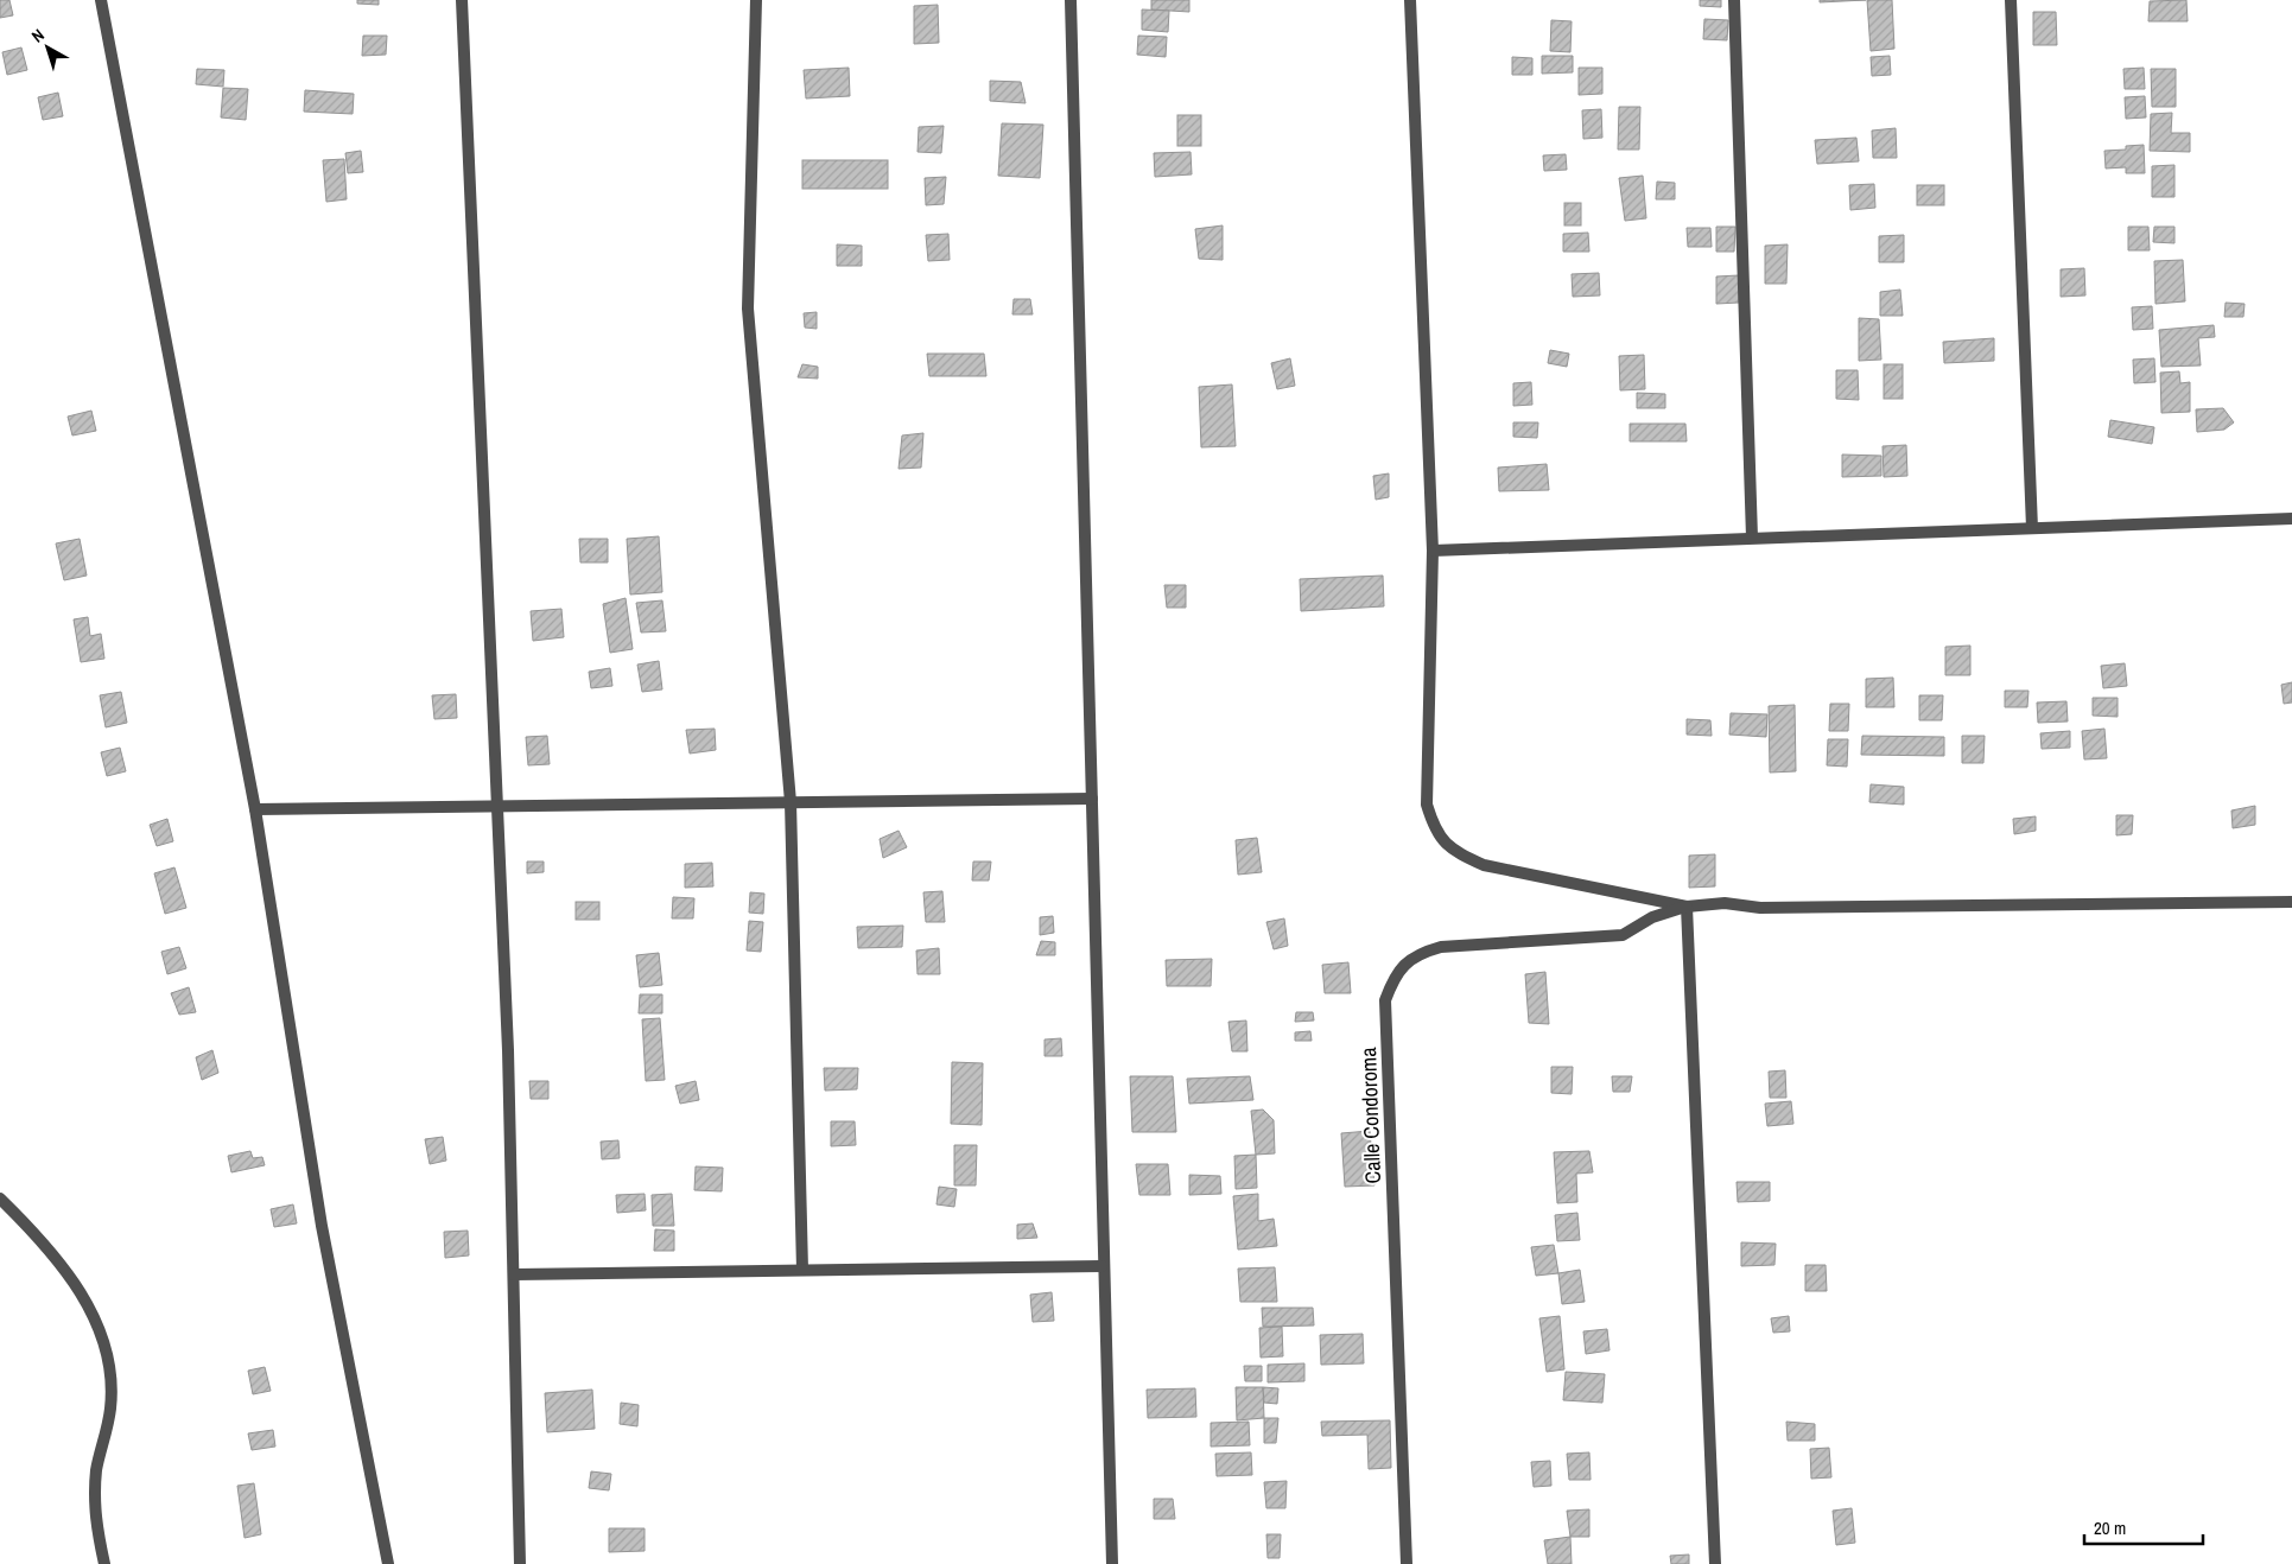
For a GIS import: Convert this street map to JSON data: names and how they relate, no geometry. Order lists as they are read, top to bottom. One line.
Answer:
{"streets":{"street":["Calle Condoroma"]},"scale_bar":"20 m","north":"top left"}
